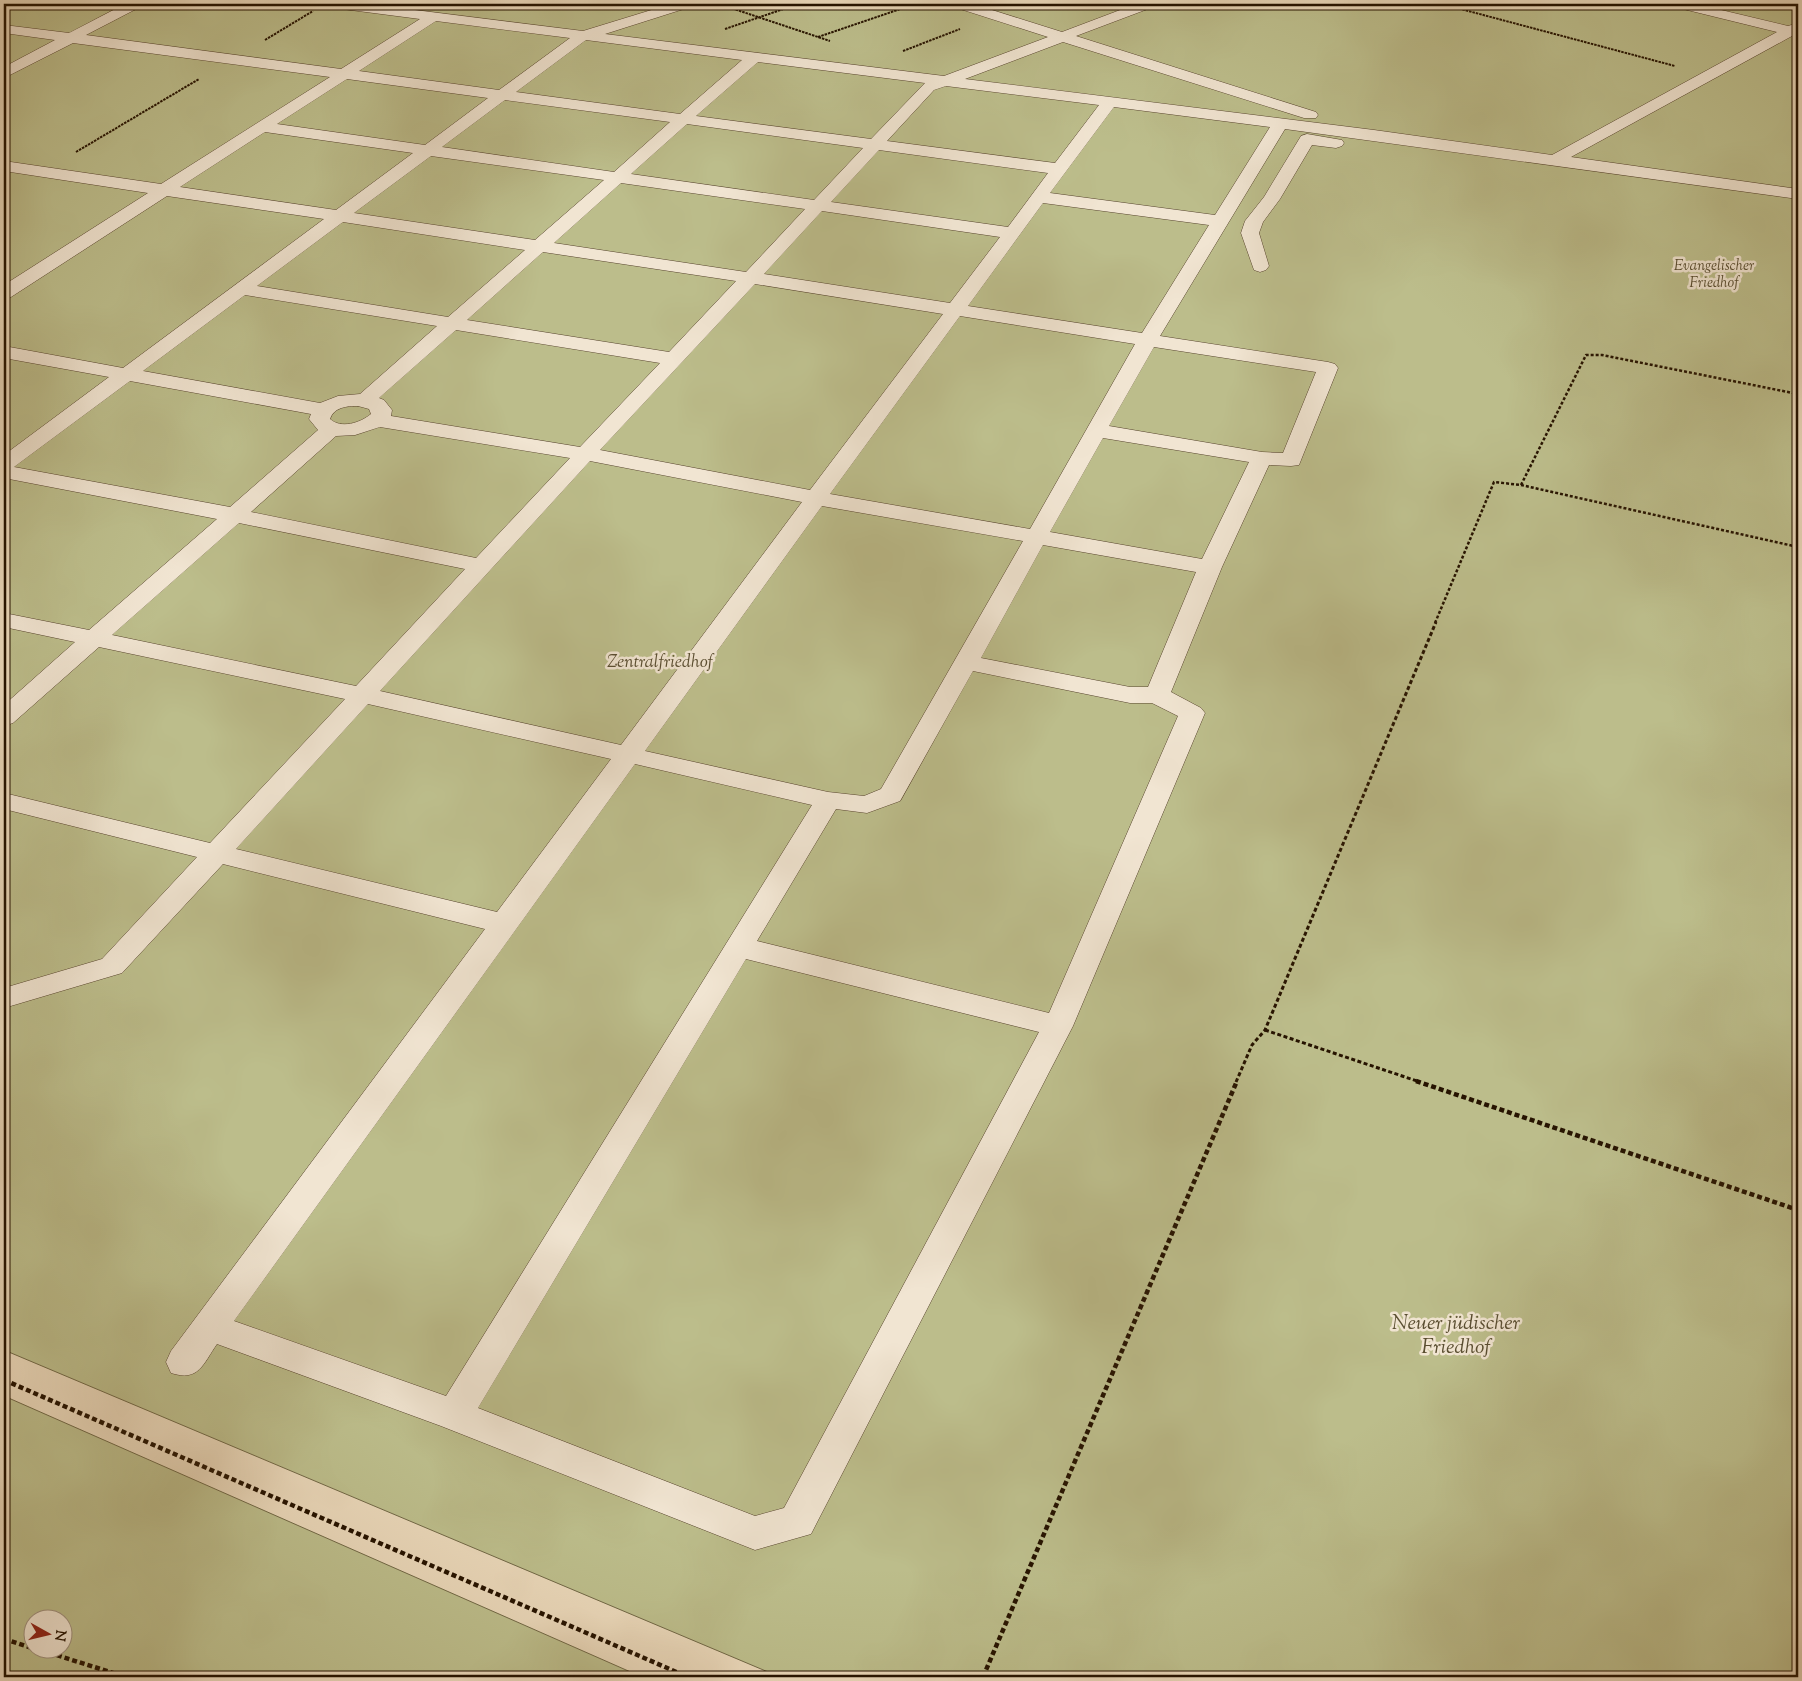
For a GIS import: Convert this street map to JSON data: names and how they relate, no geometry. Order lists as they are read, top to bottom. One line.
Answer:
{"parks":["Evangelischer Friedhof","Zentralfriedhof","Neuer jüdischer Friedhof"],"north":"right"}
